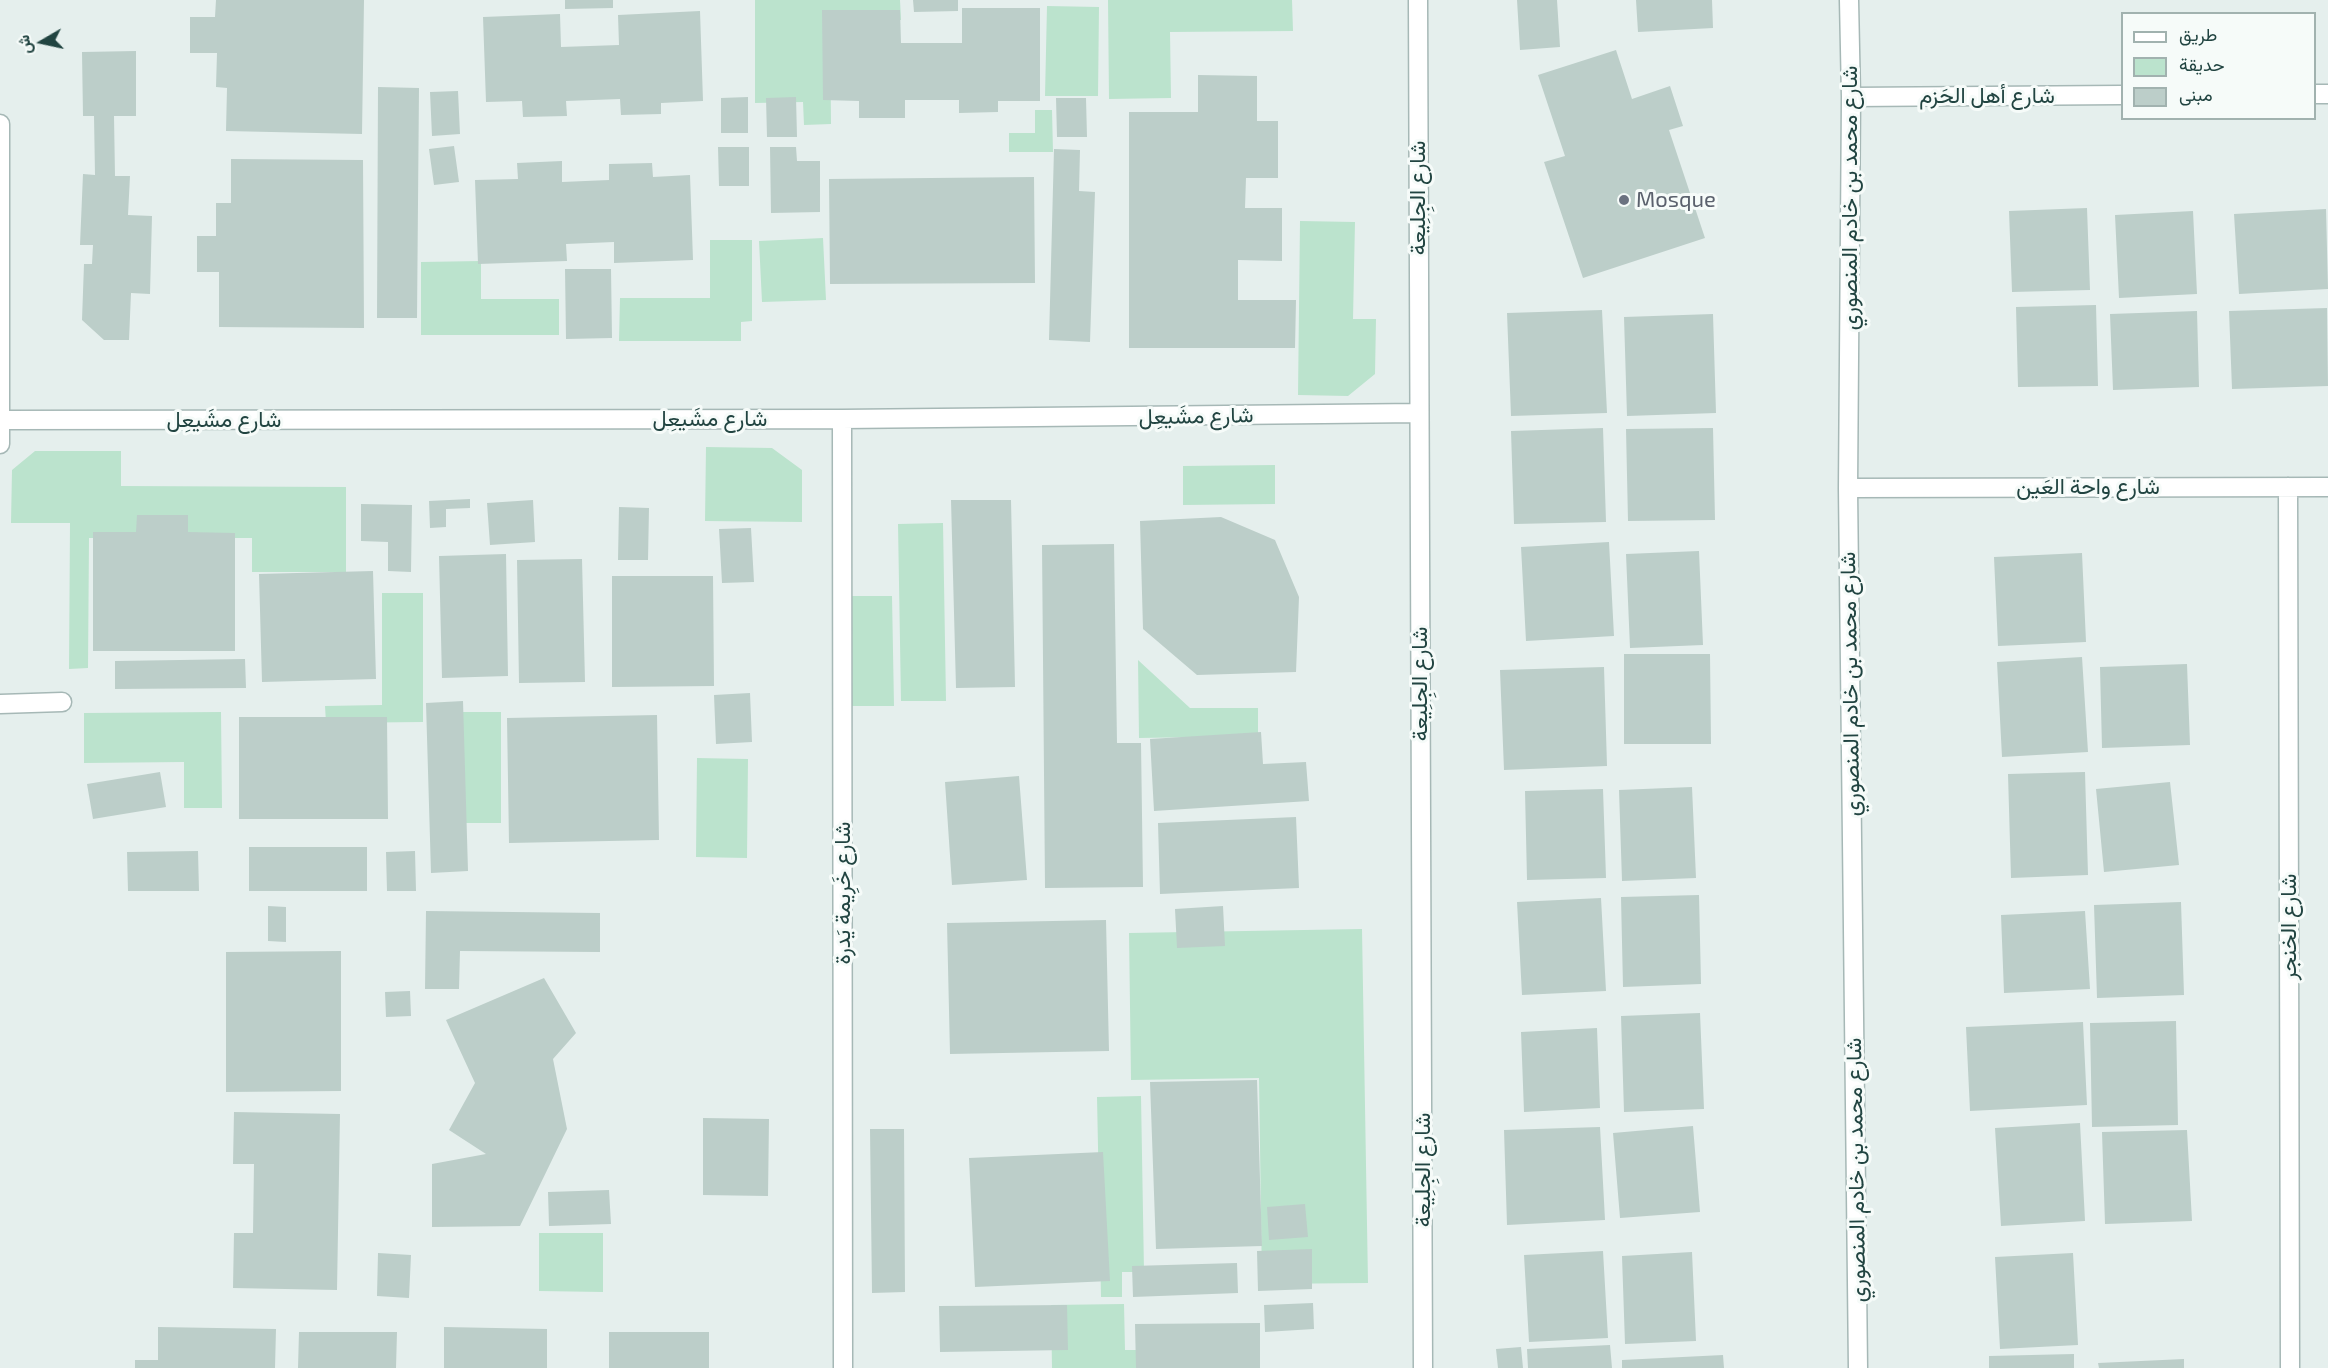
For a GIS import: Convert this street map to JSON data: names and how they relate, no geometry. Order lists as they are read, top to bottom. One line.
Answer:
{"streets":{"street":["شارع أهل الحَزم","شارع الجِلِيعة","شارع محمد بن خادم المنصوري","شارع مشَيعِل","شارع واحة العَين","شارع خَرِيمة يَدرة","شارع الخنجر"]},"crossings":[["شارع أهل الحَزم","شارع محمد بن خادم المنصوري"],["شارع الجِلِيعة","شارع مشَيعِل"],["شارع محمد بن خادم المنصوري","شارع واحة العَين"],["شارع مشَيعِل","شارع خَرِيمة يَدرة"],["شارع واحة العَين","شارع الخنجر"]],"places":["Mosque"],"legend":["طريق","حديقة","مبنى"],"north":"left"}
